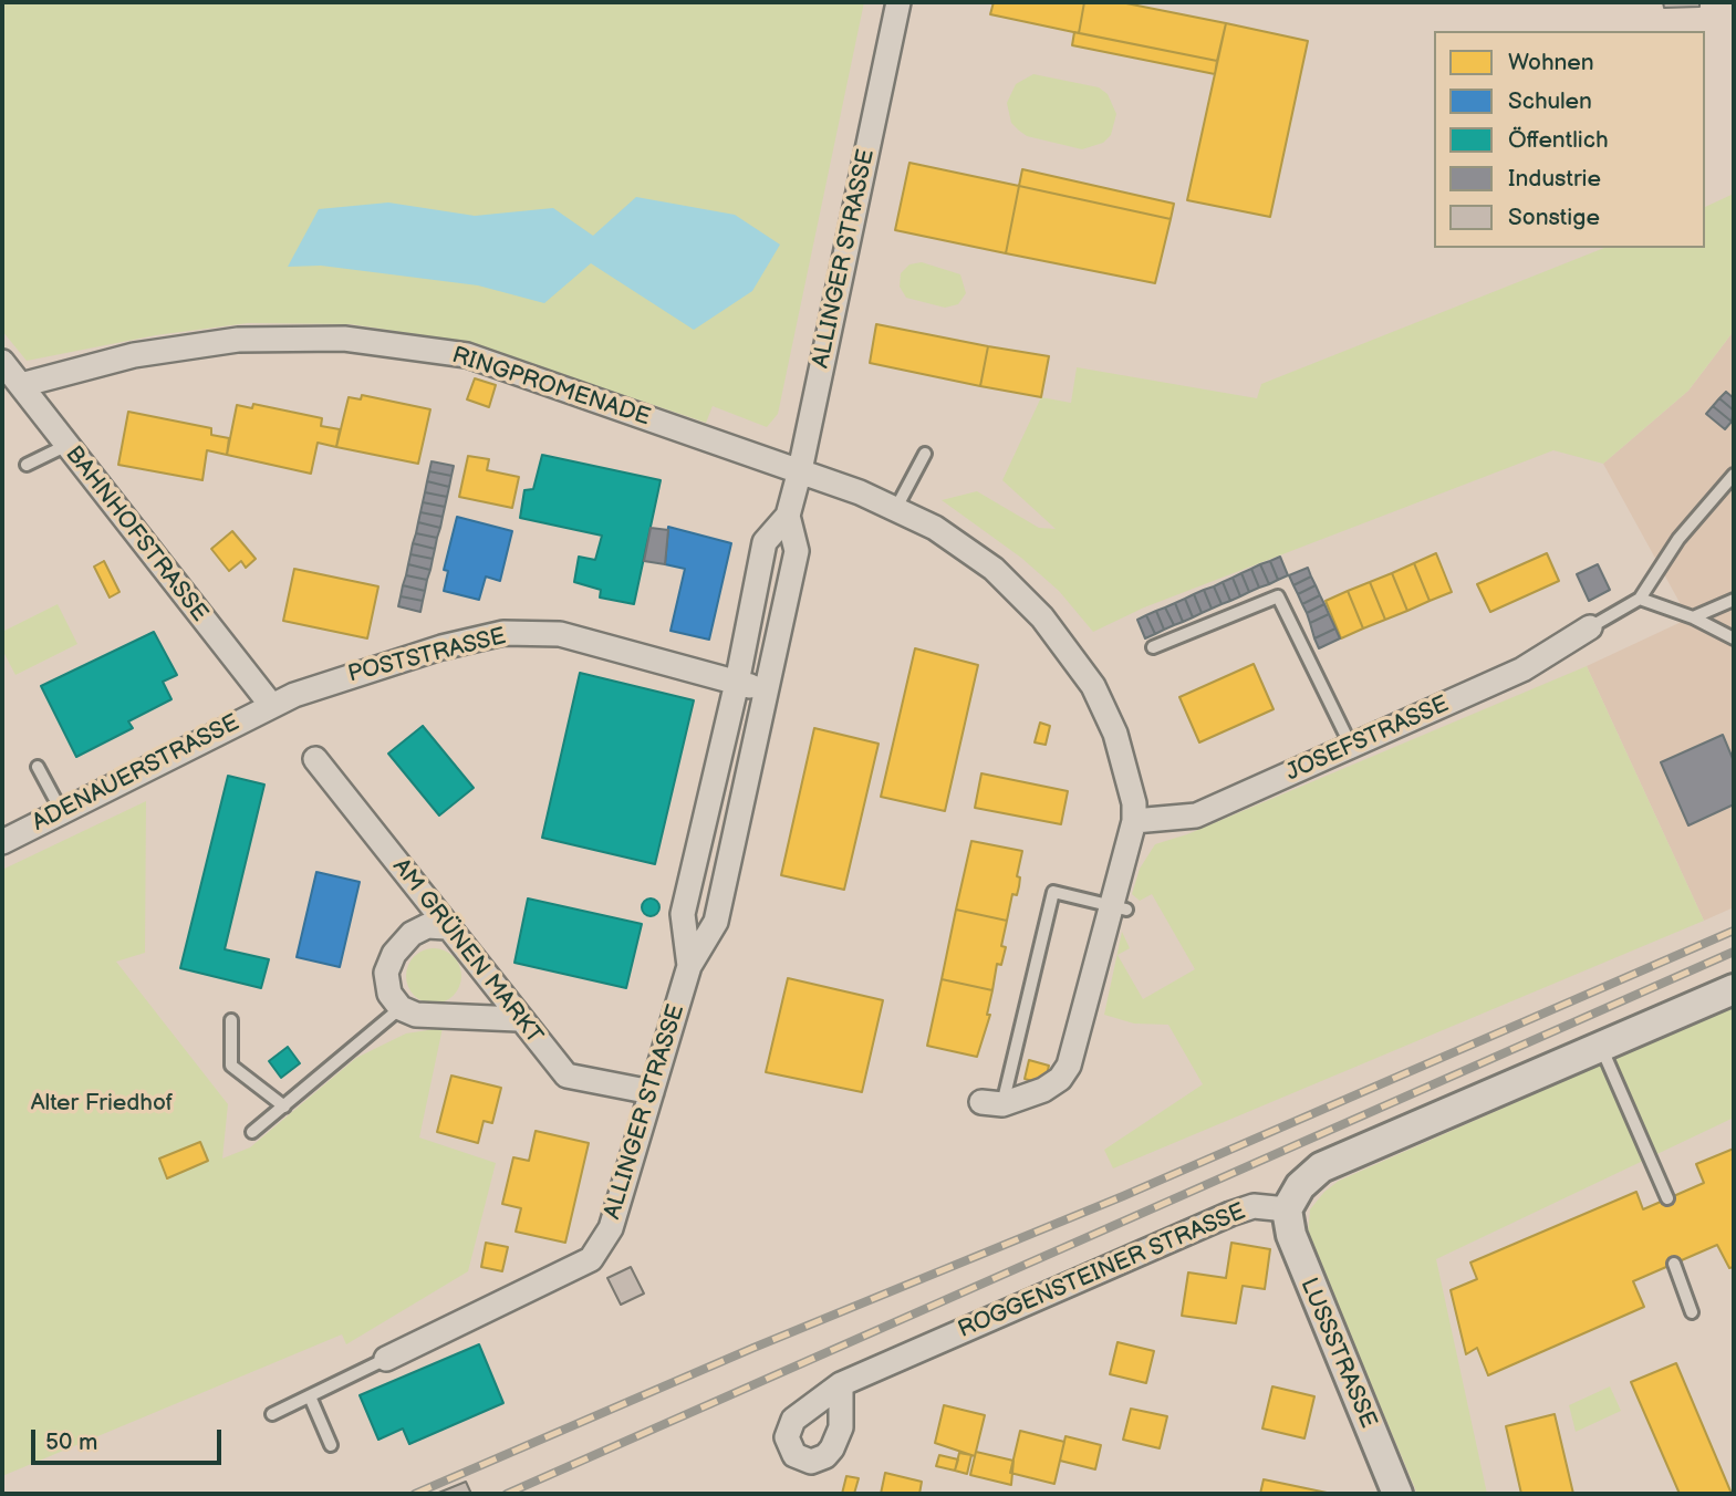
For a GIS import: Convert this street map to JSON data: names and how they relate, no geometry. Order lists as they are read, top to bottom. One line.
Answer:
{"streets":{"street":["ALLINGER STRASSE","RINGPROMENADE","BAHNHOFSTRASSE","POSTSTRASSE","JOSEFSTRASSE","ADENAUERSTRASSE","AM GRÜNEN MARKT","ROGGENSTEINER STRASSE","LUSSSTRASSE"]},"crossings":[["ALLINGER STRASSE","RINGPROMENADE"],["ALLINGER STRASSE","POSTSTRASSE"],["ALLINGER STRASSE","AM GRÜNEN MARKT"],["RINGPROMENADE","BAHNHOFSTRASSE"],["BAHNHOFSTRASSE","POSTSTRASSE"],["BAHNHOFSTRASSE","ADENAUERSTRASSE"],["POSTSTRASSE","ADENAUERSTRASSE"],["ROGGENSTEINER STRASSE","LUSSSTRASSE"]],"parks":["Alter Friedhof"],"legend":["Wohnen","Schulen","Öffentlich","Industrie","Sonstige"],"scale_bar":"50 m"}
